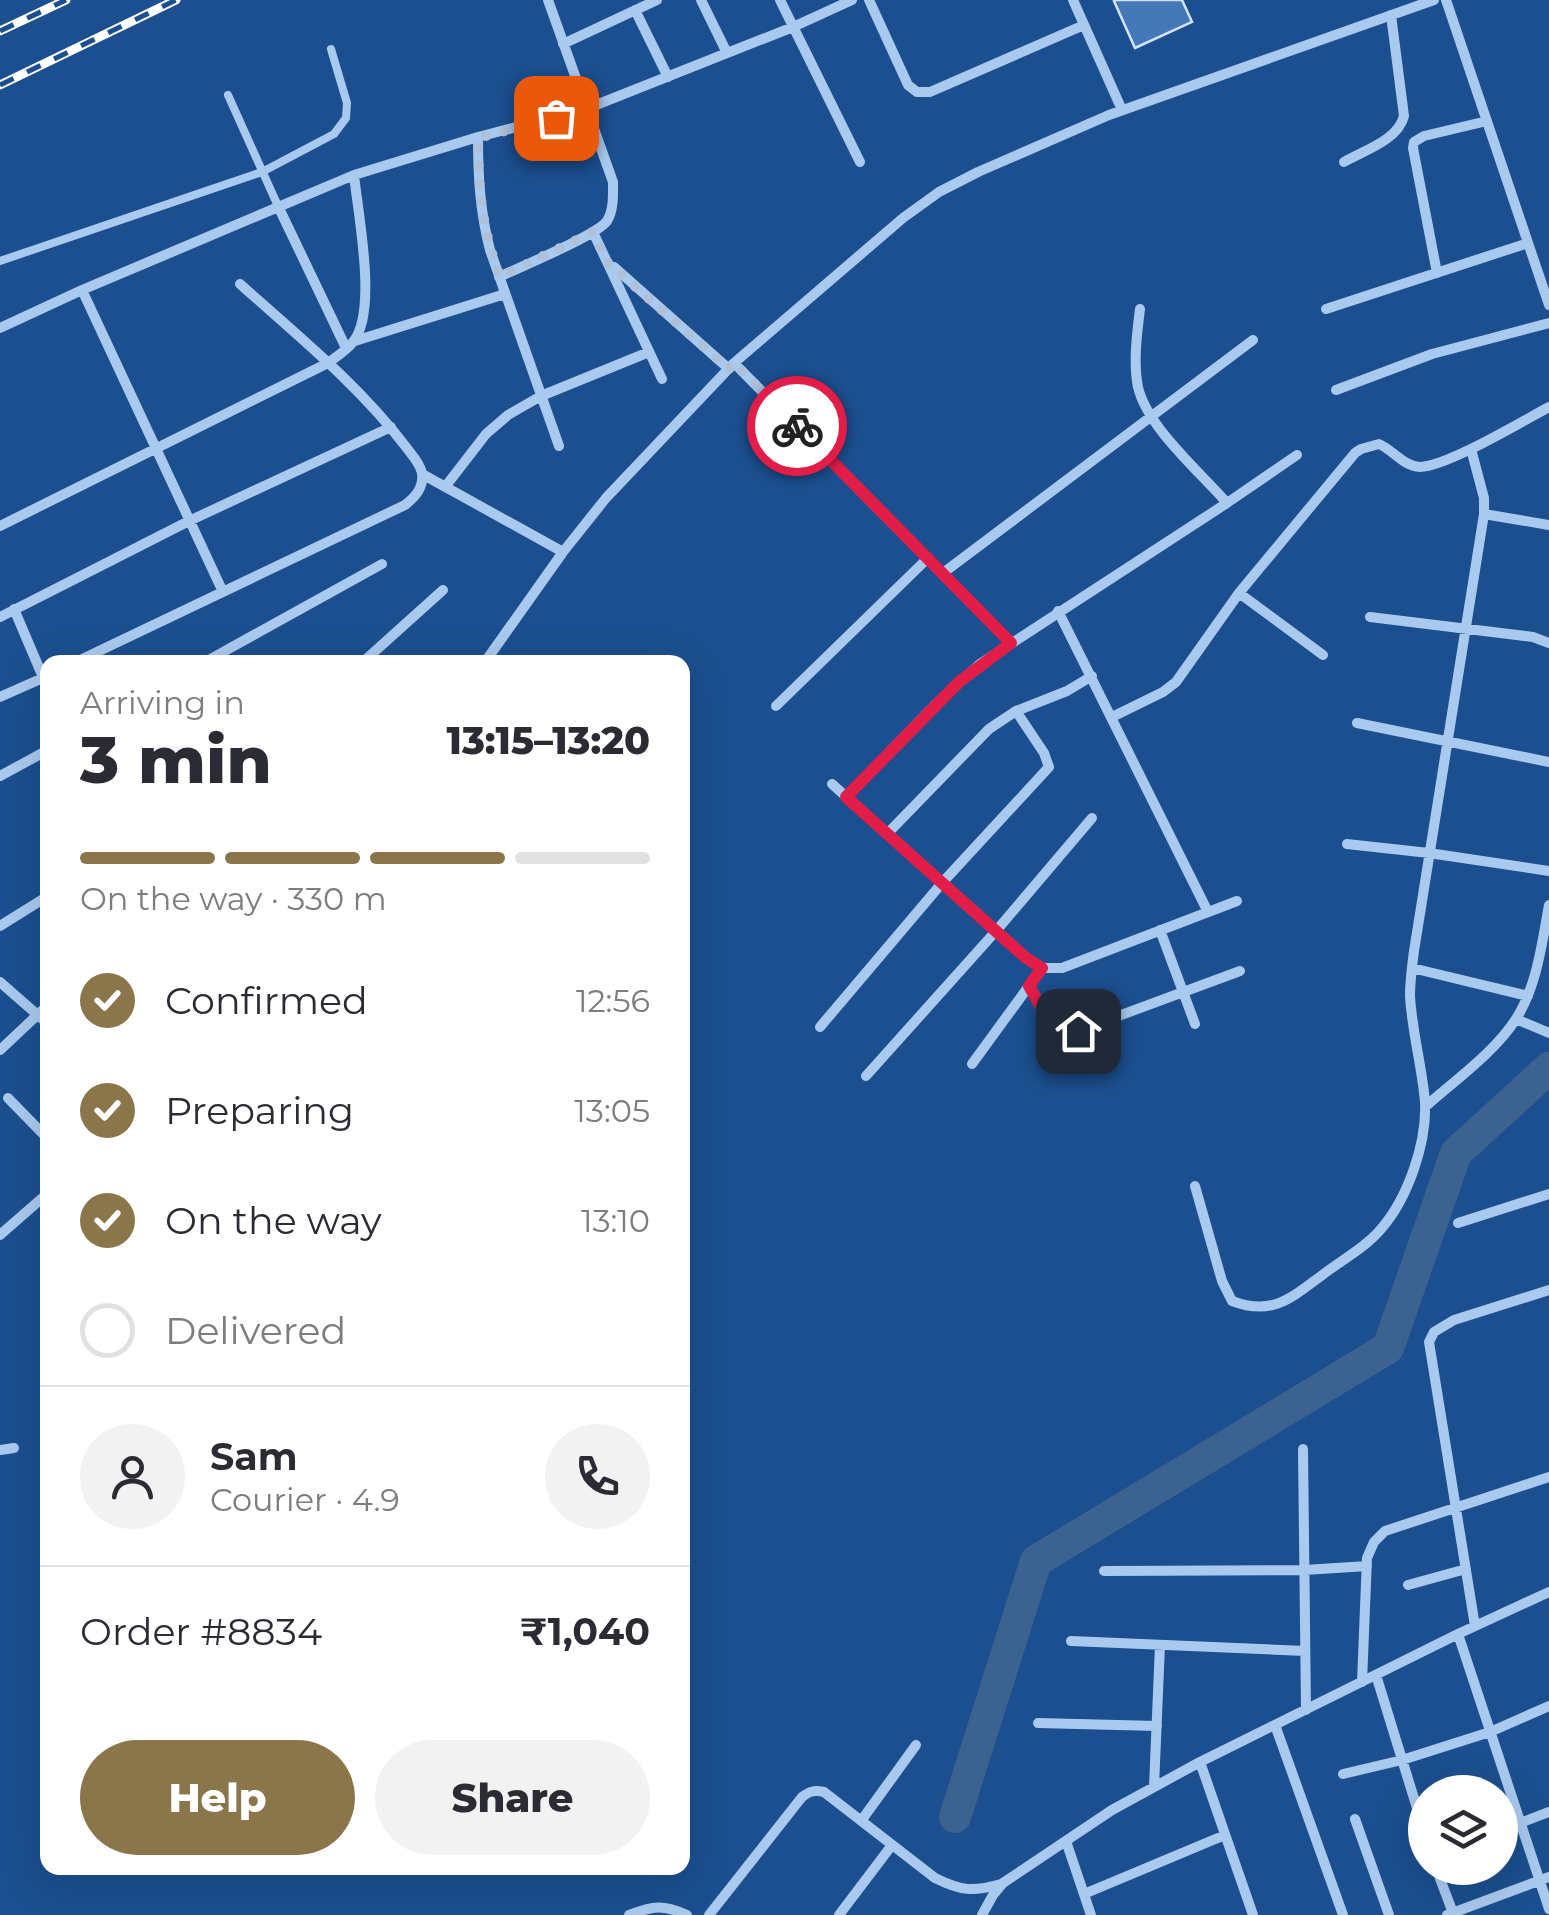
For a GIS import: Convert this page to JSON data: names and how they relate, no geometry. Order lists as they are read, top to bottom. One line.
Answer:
{"page":{"heading":["3 min","Arriving in","13:15–13:20"],"panel":["Sam","Courier · 4.9","Order #8834","₹1,040"],"bar":"On the way · 330 m","list":[["Confirmed","12:56"],["Preparing","13:05"],["On the way","13:10"],"Delivered"],"buttons":["Help","Share"]}}
